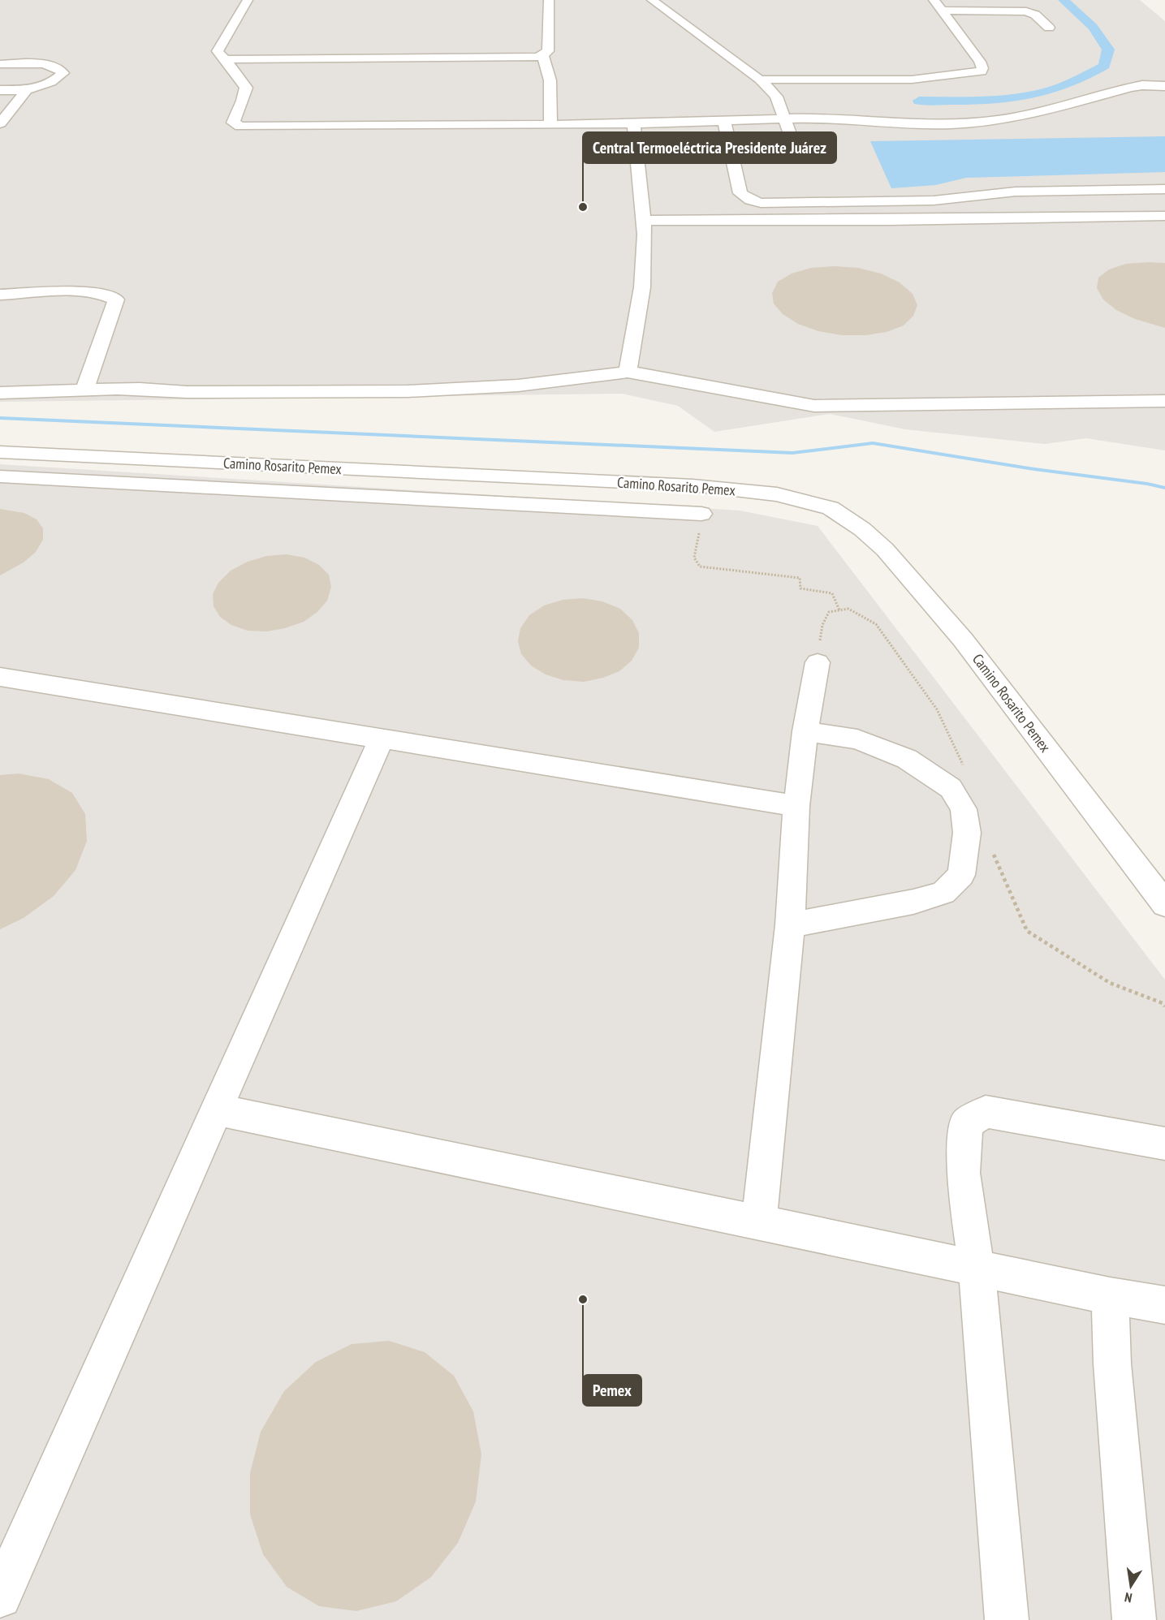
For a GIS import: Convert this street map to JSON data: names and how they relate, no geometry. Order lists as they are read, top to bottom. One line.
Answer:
{"streets":{"street":["Camino Rosarito Pemex"]},"places":["Central Termoeléctrica Presidente Juárez","Pemex"],"north":"bottom"}
